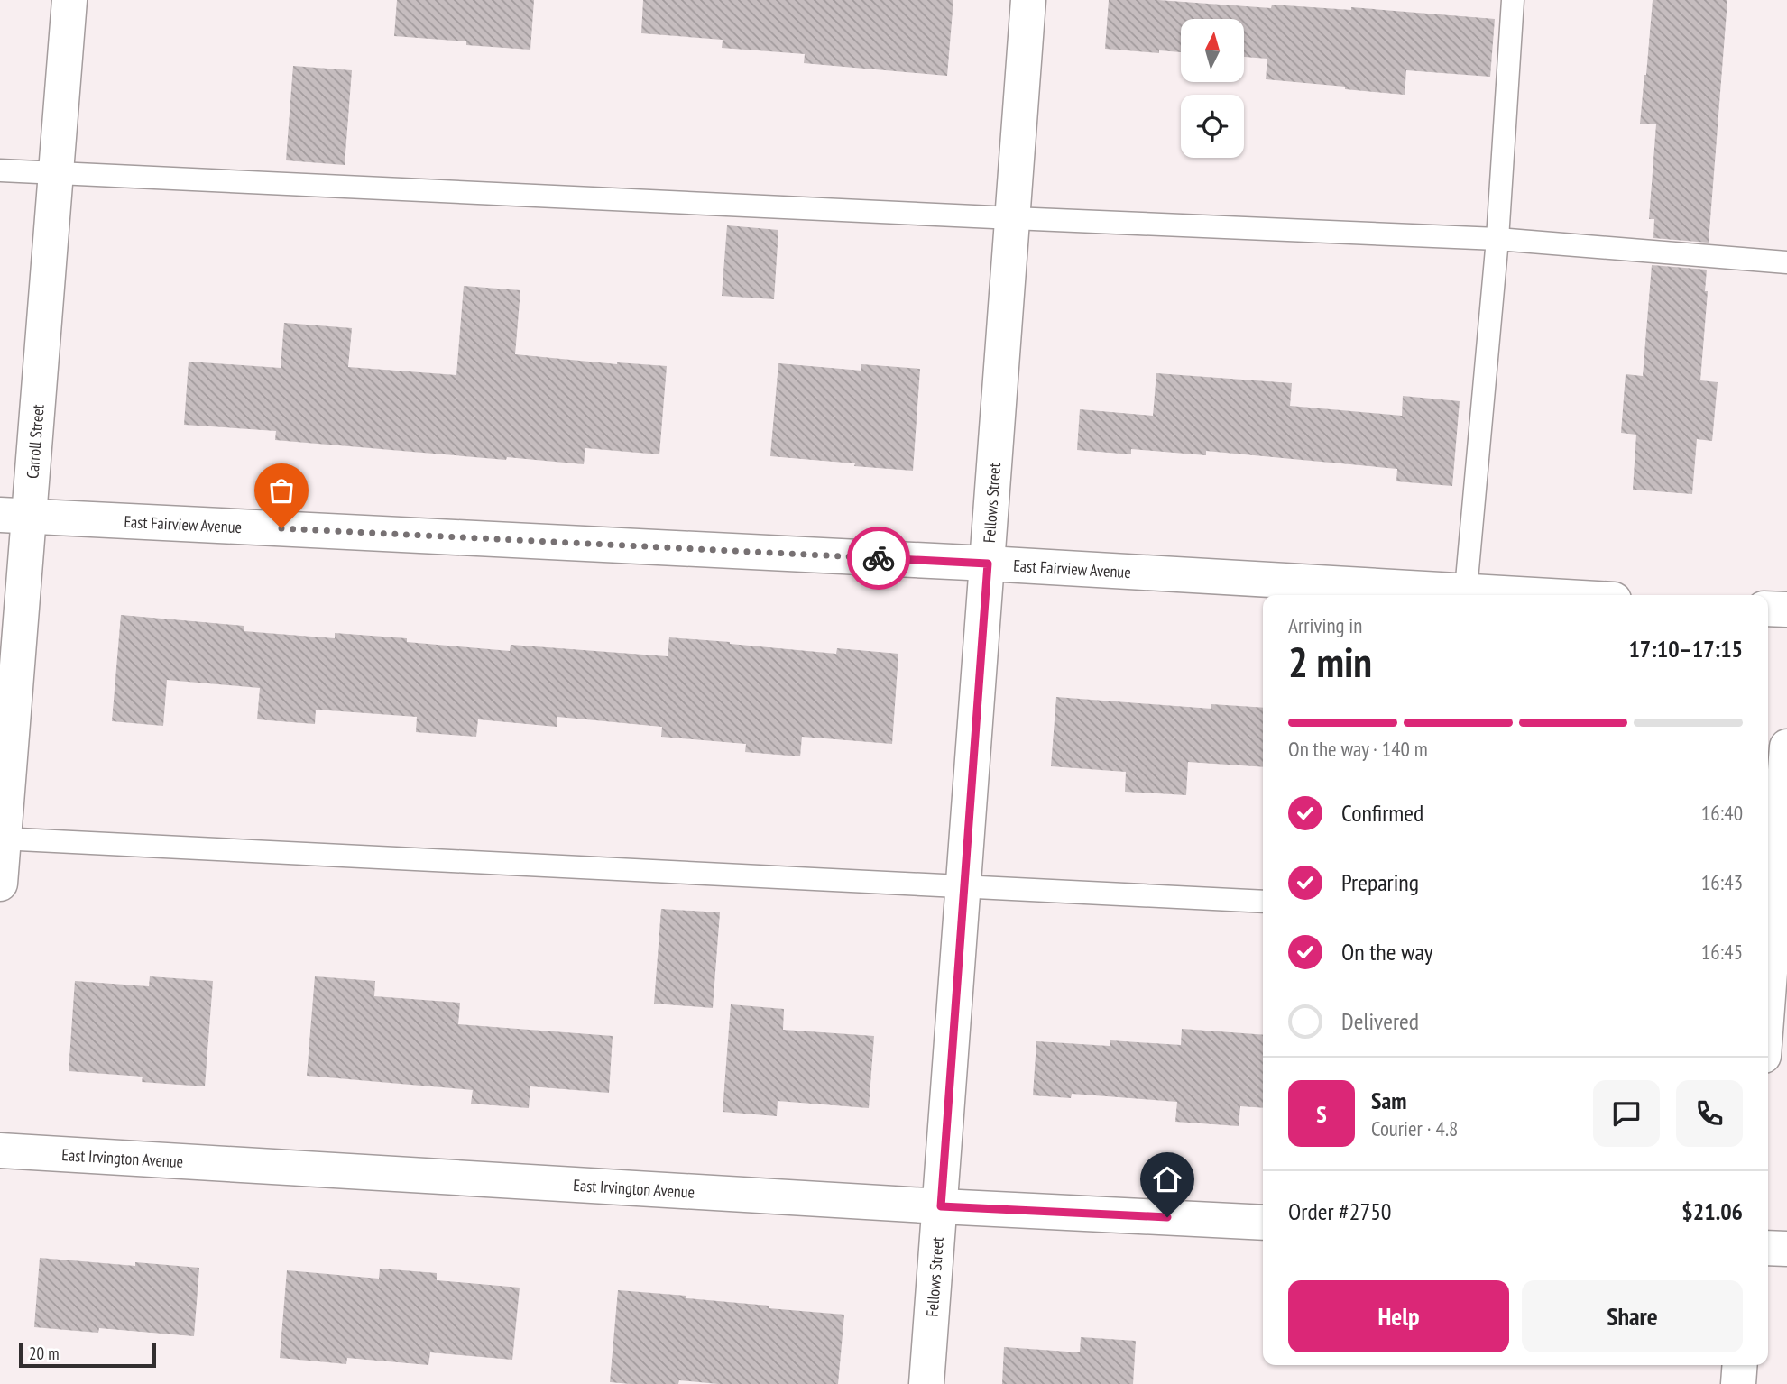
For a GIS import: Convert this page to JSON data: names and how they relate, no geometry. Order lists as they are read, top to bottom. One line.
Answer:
{"streets":{"street":["Carroll Street","Fellows Street","East Fairview Avenue","East Irvington Avenue"]},"crossings":[["Carroll Street","East Fairview Avenue"],["Fellows Street","East Fairview Avenue"],["Fellows Street","East Irvington Avenue"]],"scale_bar":"20 m","north":"top","page":{"heading":["2 min","Arriving in","17:10–17:15"],"panel":["Sam","Courier · 4.8","Order #2750","$21.06"],"bar":"On the way · 140 m","list":[["Confirmed","16:40"],["Preparing","16:43"],["On the way","16:45"],"Delivered"],"round":"S","buttons":["Help","Share"],"scale":"20 m"}}
